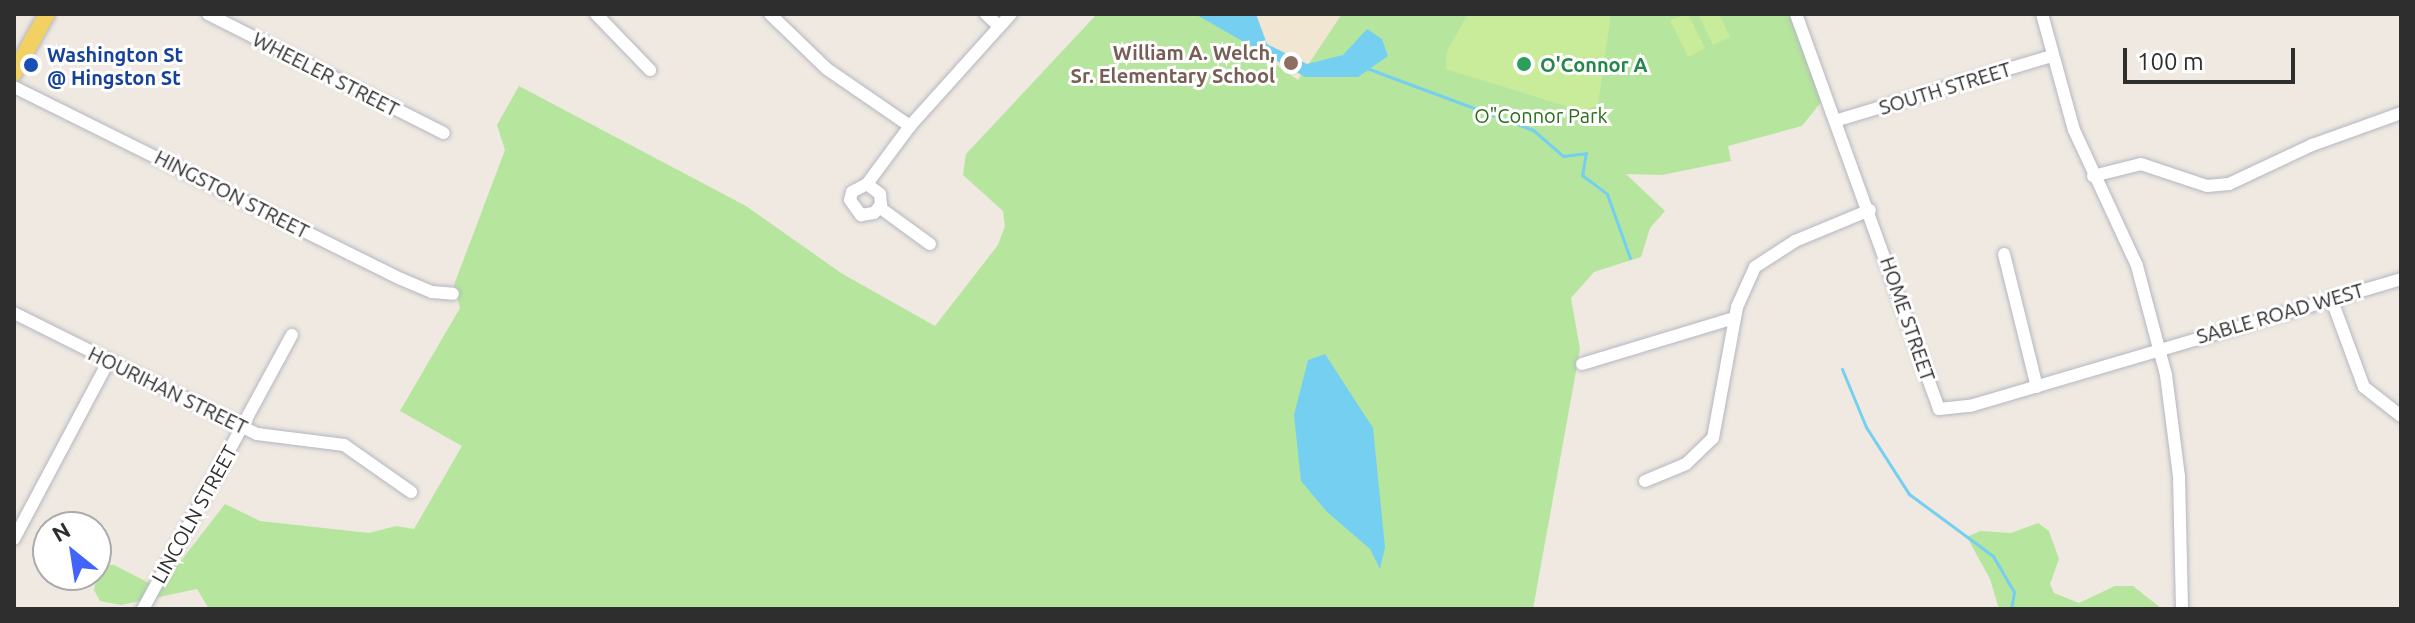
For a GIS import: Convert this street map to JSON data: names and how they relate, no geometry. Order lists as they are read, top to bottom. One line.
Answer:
{"streets":{"street":["WHEELER STREET","SOUTH STREET","HINGSTON STREET","SABLE ROAD WEST","HOME STREET","HOURIHAN STREET","LINCOLN STREET"]},"crossings":[["SOUTH STREET","HOME STREET"],["SABLE ROAD WEST","HOME STREET"],["HOURIHAN STREET","LINCOLN STREET"]],"parks":["O\"Connor Park"],"places":["William A. Welch, Sr. Elementary School","O'Connor A","Washington St @ Hingston St"],"scale_bar":"100 m","north":"top left"}
